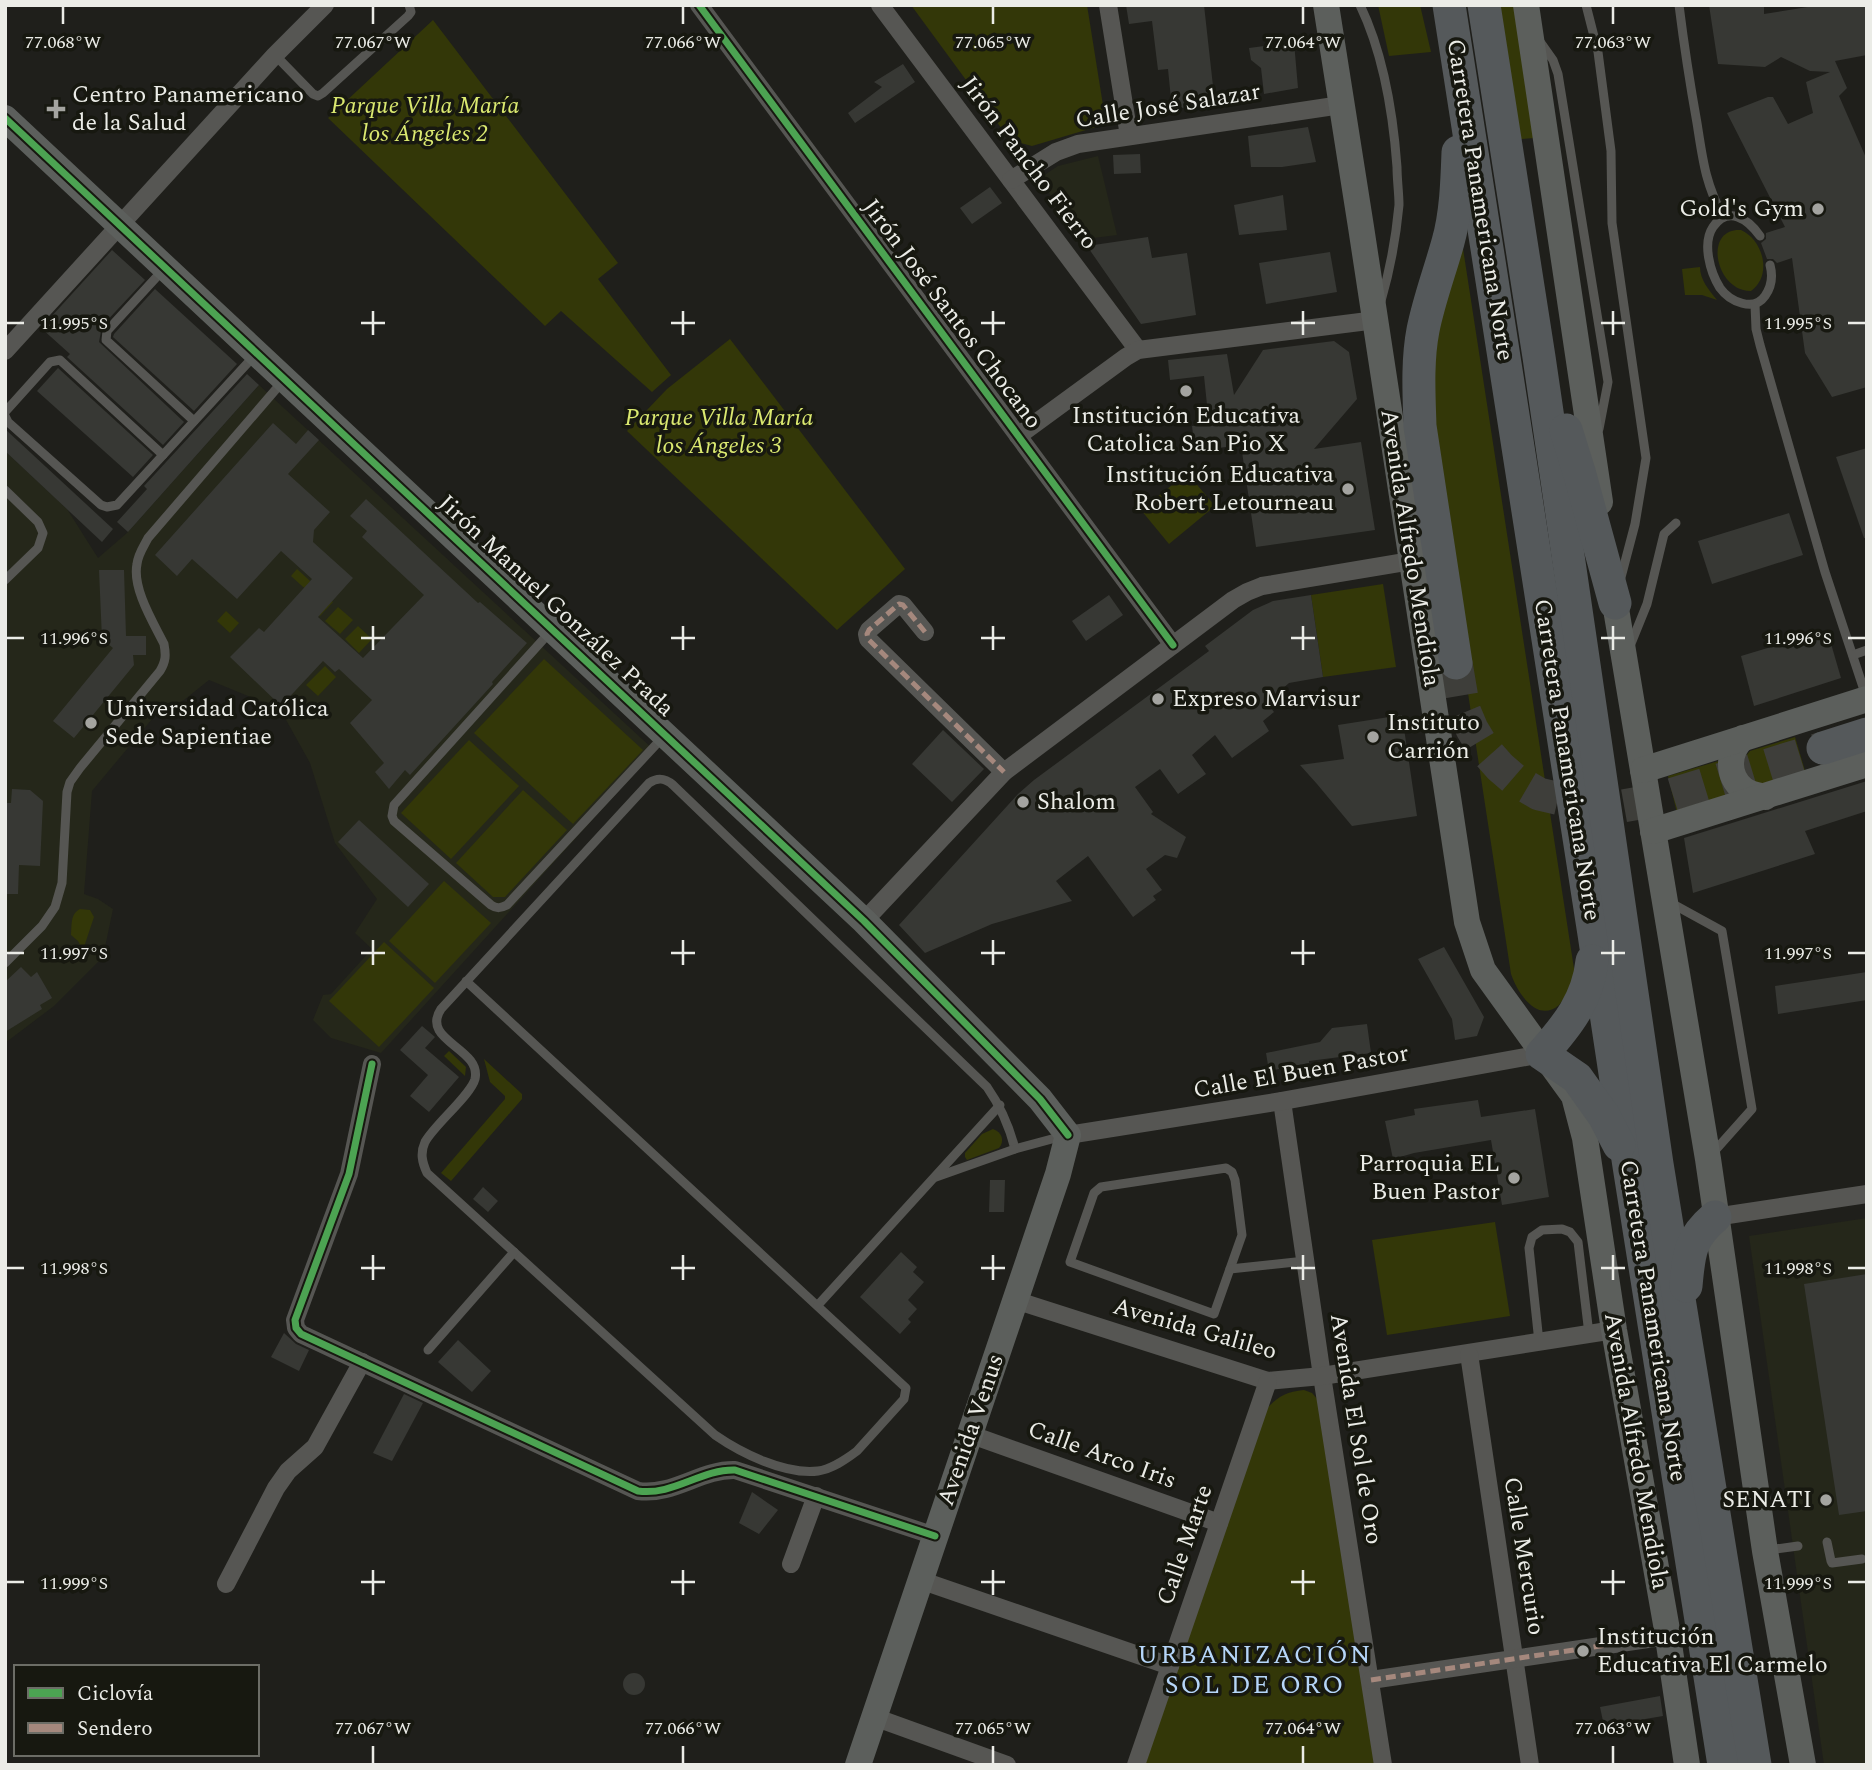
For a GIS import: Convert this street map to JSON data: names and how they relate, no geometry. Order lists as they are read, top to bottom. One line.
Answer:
{"streets":{"highway":["Carretera Panamericana Norte"],"main road":["Avenida Alfredo Mendiola","Jirón Manuel González Prada","Avenida Venus"],"street":["Calle José Salazar","Jirón Pancho Fierro","Jirón José Santos Chocano","Calle El Buen Pastor","Avenida Galileo","Avenida El Sol de Oro","Calle Arco Iris","Calle Marte","Calle Mercurio"]},"crossings":[["Calle José Salazar","Jirón Pancho Fierro"],["Calle José Salazar","Avenida Alfredo Mendiola"],["Avenida Alfredo Mendiola","Calle El Buen Pastor"],["Avenida Alfredo Mendiola","Avenida Galileo"],["Jirón Manuel González Prada","Calle El Buen Pastor"],["Jirón Manuel González Prada","Avenida Venus"],["Calle El Buen Pastor","Avenida El Sol de Oro"],["Calle El Buen Pastor","Avenida Venus"],["Avenida Galileo","Avenida El Sol de Oro"],["Avenida Galileo","Avenida Venus"],["Avenida Galileo","Calle Marte"],["Avenida Galileo","Calle Mercurio"],["Avenida Venus","Calle Arco Iris"],["Calle Arco Iris","Calle Marte"]],"districts":["URBANIZACIÓN SOL DE ORO"],"parks":["Parque Villa María los Ángeles 2","Parque Villa María los Ángeles 3"],"places":{"health":["Centro Panamericano de la Salud"],"other":["Gold's Gym","Institución Educativa Catolica San Pio X","Institución Educativa Robert Letourneau","Expreso Marvisur","Universidad Católica Sede Sapientiae","Instituto Carrión","Shalom","Parroquia EL Buen Pastor","SENATI","Institución Educativa El Carmelo"]},"legend":["Ciclovía","Sendero"],"coordinates":["77.068°W","77.067°W","77.066°W","77.065°W","77.064°W","77.063°W","11.995°S","11.996°S","11.997°S","11.998°S","11.999°S"]}
